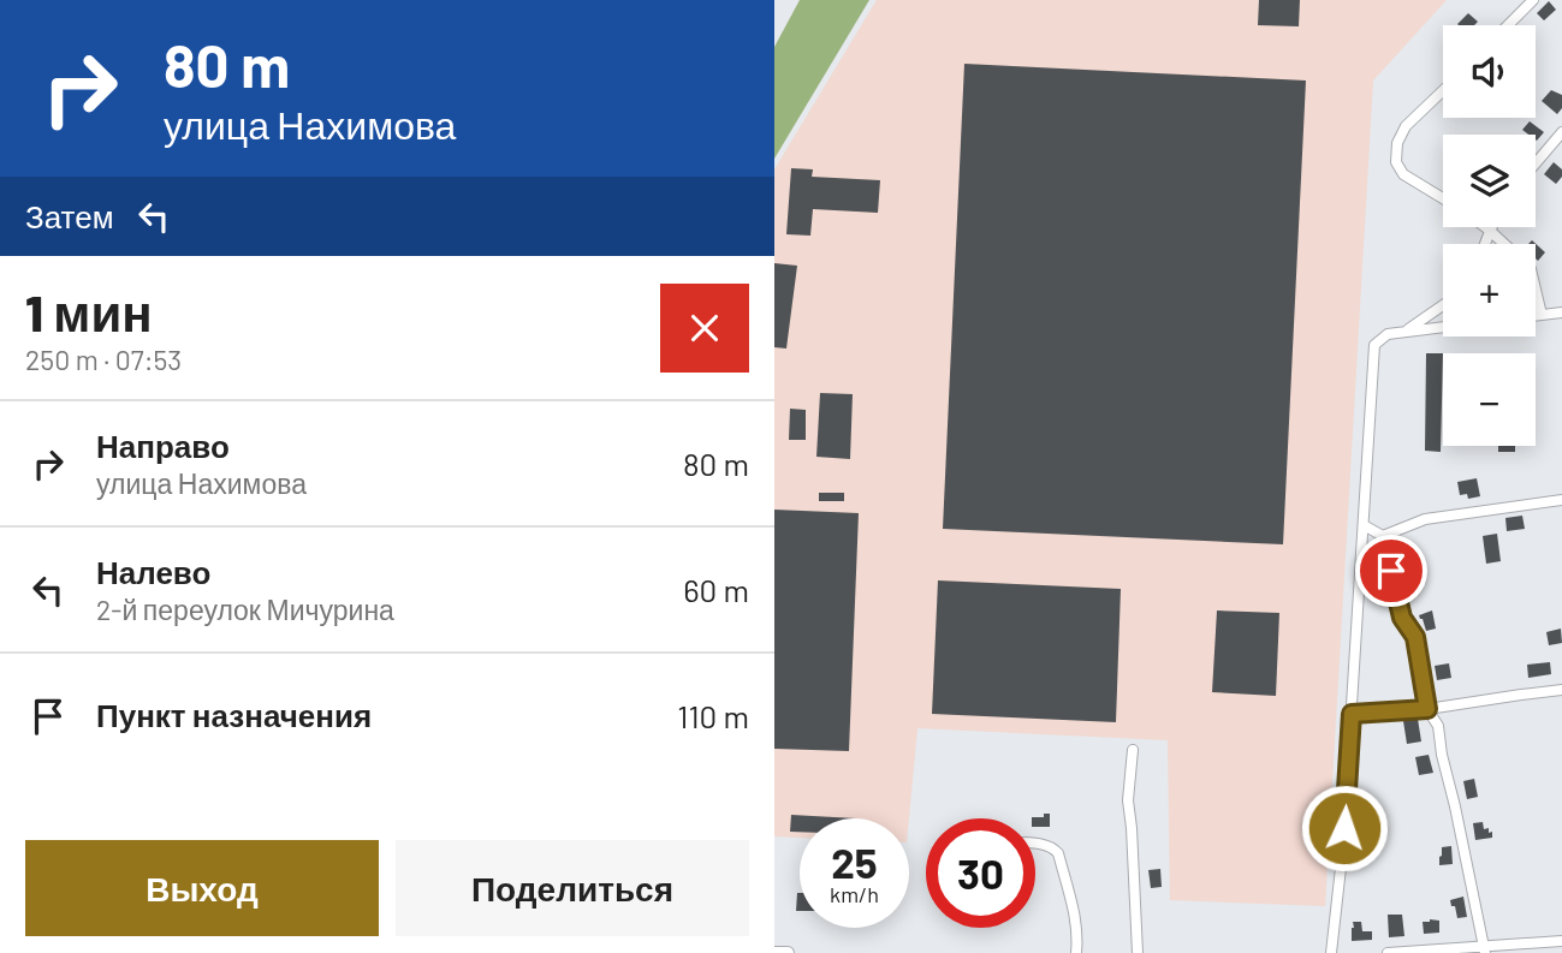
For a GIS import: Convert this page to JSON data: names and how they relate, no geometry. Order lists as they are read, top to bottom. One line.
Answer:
{"page":{"turn":["80 m","улица Нахимова"],"map_buttons":["+","−"],"then":"Затем","heading":["1 мин","250 m · 07:53"],"list":[{"name":"Направо","note":"улица Нахимова","value":"80 m"},{"name":"Налево","note":"2-й переулок Мичурина","value":"60 m"},{"name":"Пункт назначения","value":"110 m"}],"speed":"25 km/h","limit":"30","buttons":["Выход","Поделиться"]}}
